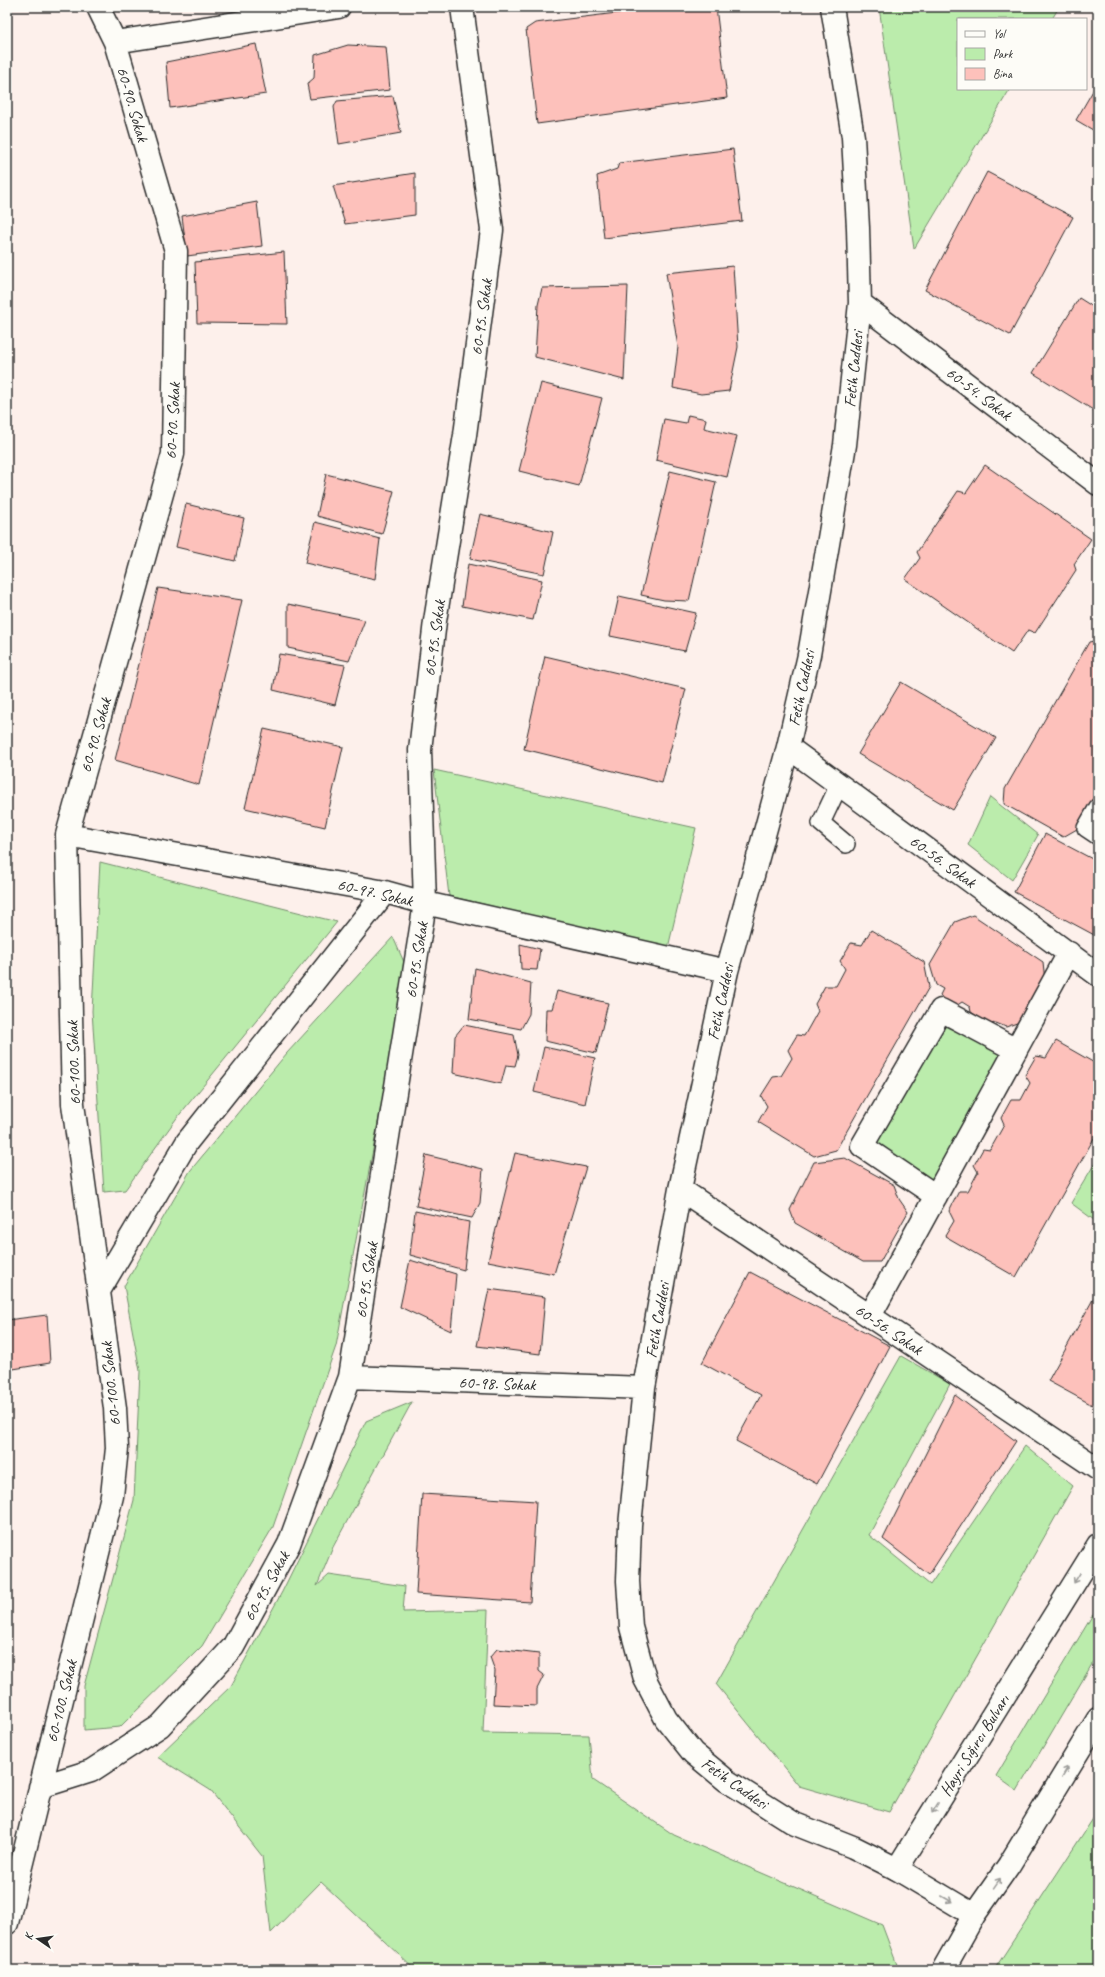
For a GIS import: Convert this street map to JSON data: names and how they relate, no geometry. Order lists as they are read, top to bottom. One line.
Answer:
{"streets":{"street":["60-90. Sokak","60-95. Sokak","Fetih Caddesi","60-54. Sokak","60-56. Sokak","60-97. Sokak","60-100. Sokak","60-98. Sokak","Hayri Sığırcı Bulvarı"]},"crossings":[["60-90. Sokak","60-97. Sokak"],["60-90. Sokak","60-100. Sokak"],["60-95. Sokak","60-97. Sokak"],["60-95. Sokak","60-100. Sokak"],["60-95. Sokak","60-98. Sokak"],["Fetih Caddesi","60-54. Sokak"],["Fetih Caddesi","60-56. Sokak"],["Fetih Caddesi","60-97. Sokak"],["Fetih Caddesi","60-98. Sokak"],["Fetih Caddesi","Hayri Sığırcı Bulvarı"],["60-97. Sokak","60-100. Sokak"]],"legend":["Yol","Park","Bina"],"north":"left"}
